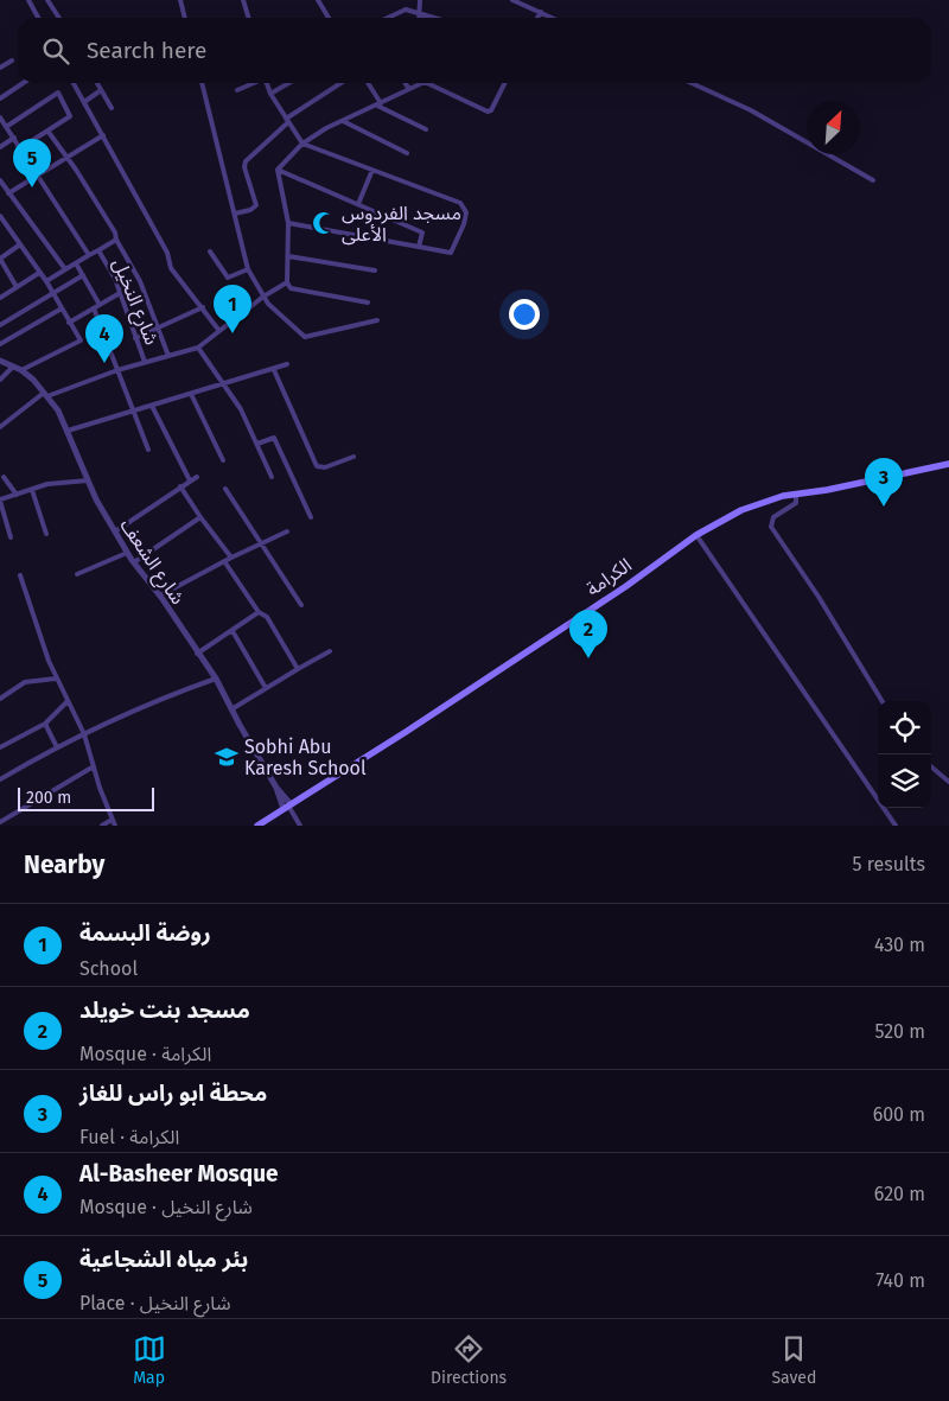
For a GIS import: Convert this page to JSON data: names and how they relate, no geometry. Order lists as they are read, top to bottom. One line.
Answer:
{"streets":{"main road":["الكرامة"],"street":["شارع النخيل","شارع الشعف"]},"crossings":[["شارع الشعف","الكرامة"]],"places":{"mosque":["مسجد الفردوس الأعلى"],"school or university":["Sobhi Abu Karesh School"]},"scale_bar":"200 m","north":"top right","page":{"search":"Search here","pins":["5","1","4","3","2"],"scale":"200 m","heading":["Nearby","5 results"],"list":[{"mark":"1","name":"روضة البسمة","note":"School","value":"430 m"},{"mark":"2","name":"مسجد بنت خويلد","note":"Mosque · الكرامة","value":"520 m"},{"mark":"3","name":"محطة ابو راس للغاز","note":"Fuel · الكرامة","value":"600 m"},{"mark":"4","name":"Al-Basheer Mosque","note":"Mosque · شارع النخيل","value":"620 m"},{"mark":"5","name":"بئر مياه الشجاعية","note":"Place · شارع النخيل","value":"740 m"}],"nav":["Map","Directions","Saved"]}}
